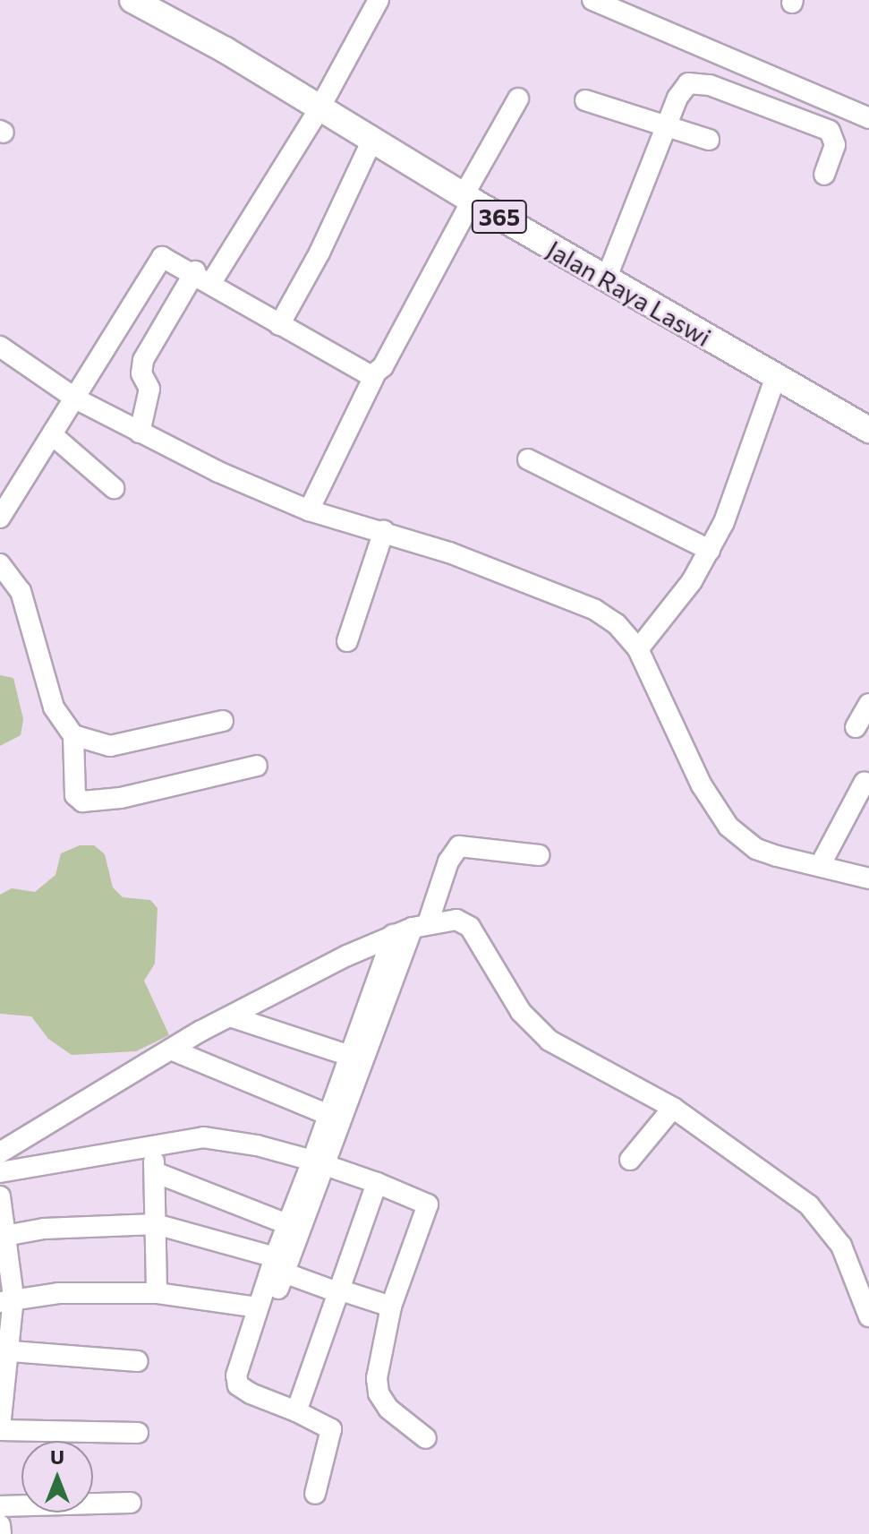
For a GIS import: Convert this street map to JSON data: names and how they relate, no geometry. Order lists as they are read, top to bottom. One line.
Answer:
{"streets":{"main road":["365","Jalan Raya Laswi"]},"north":"top"}
